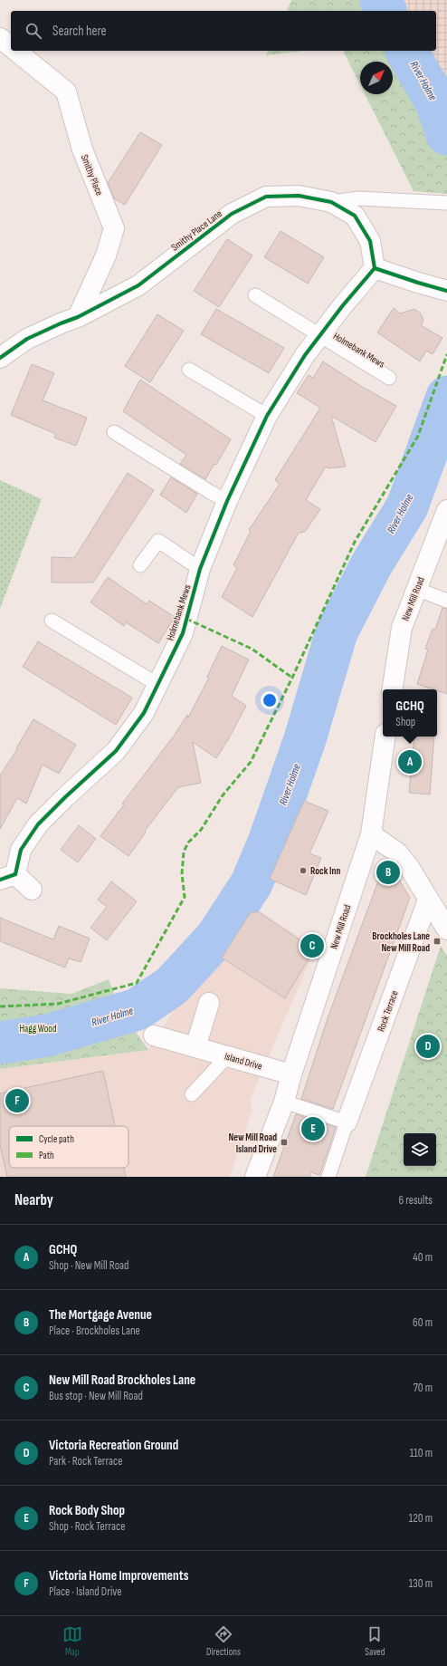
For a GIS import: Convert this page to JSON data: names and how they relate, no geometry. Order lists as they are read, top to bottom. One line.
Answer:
{"streets":{"street":["Smithy Place","Smithy Place Lane","Holmebank Mews","New Mill Road","Rock Terrace","Island Drive"]},"crossings":[["Smithy Place","Smithy Place Lane"],["Smithy Place Lane","Holmebank Mews"],["New Mill Road","Island Drive"]],"water":["River Holme"],"parks":["Hagg Wood"],"places":{"other":["Rock Inn"],"transit":["Brockholes Lane New Mill Road","New Mill Road Island Drive"]},"legend":["Cycle path","Path"],"north":"top right","page":{"search":"Search here","popup":["GCHQ","Shop"],"pins":["A","B","C","D","F","E"],"heading":["Nearby","6 results"],"list":[{"mark":"A","name":"GCHQ","note":"Shop · New Mill Road","value":"40 m"},{"mark":"B","name":"The Mortgage Avenue","note":"Place · Brockholes Lane","value":"60 m"},{"mark":"C","name":"New Mill Road Brockholes Lane","note":"Bus stop · New Mill Road","value":"70 m"},{"mark":"D","name":"Victoria Recreation Ground","note":"Park · Rock Terrace","value":"110 m"},{"mark":"E","name":"Rock Body Shop","note":"Shop · Rock Terrace","value":"120 m"},{"mark":"F","name":"Victoria Home Improvements","note":"Place · Island Drive","value":"130 m"}],"nav":["Map","Directions","Saved"]}}
